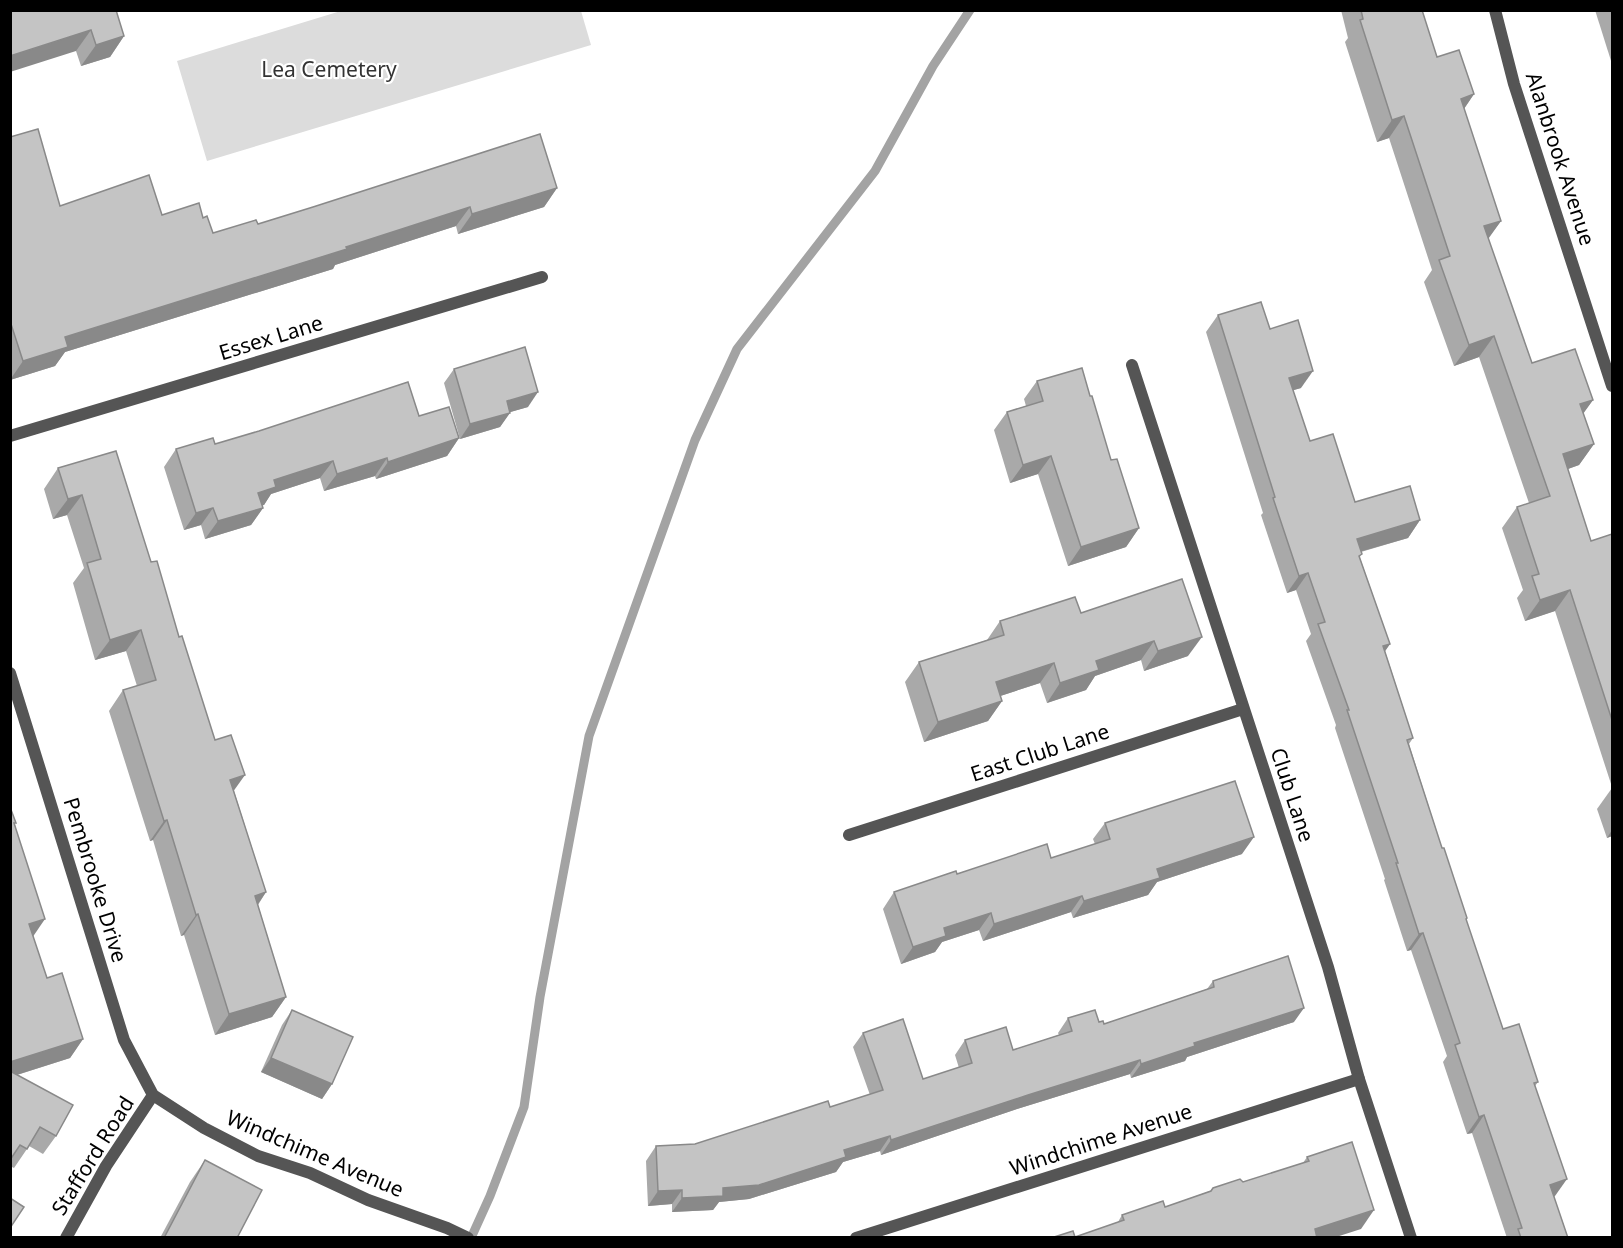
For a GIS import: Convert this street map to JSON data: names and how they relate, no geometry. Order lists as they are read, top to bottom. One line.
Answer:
{"streets":{"street":["Alanbrook Avenue","Essex Lane","East Club Lane","Club Lane","Pembrooke Drive","Windchime Avenue","Stafford Road"]},"crossings":[["East Club Lane","Club Lane"],["Club Lane","Windchime Avenue"],["Pembrooke Drive","Windchime Avenue"],["Pembrooke Drive","Stafford Road"],["Windchime Avenue","Stafford Road"]],"parks":["Lea Cemetery"]}
